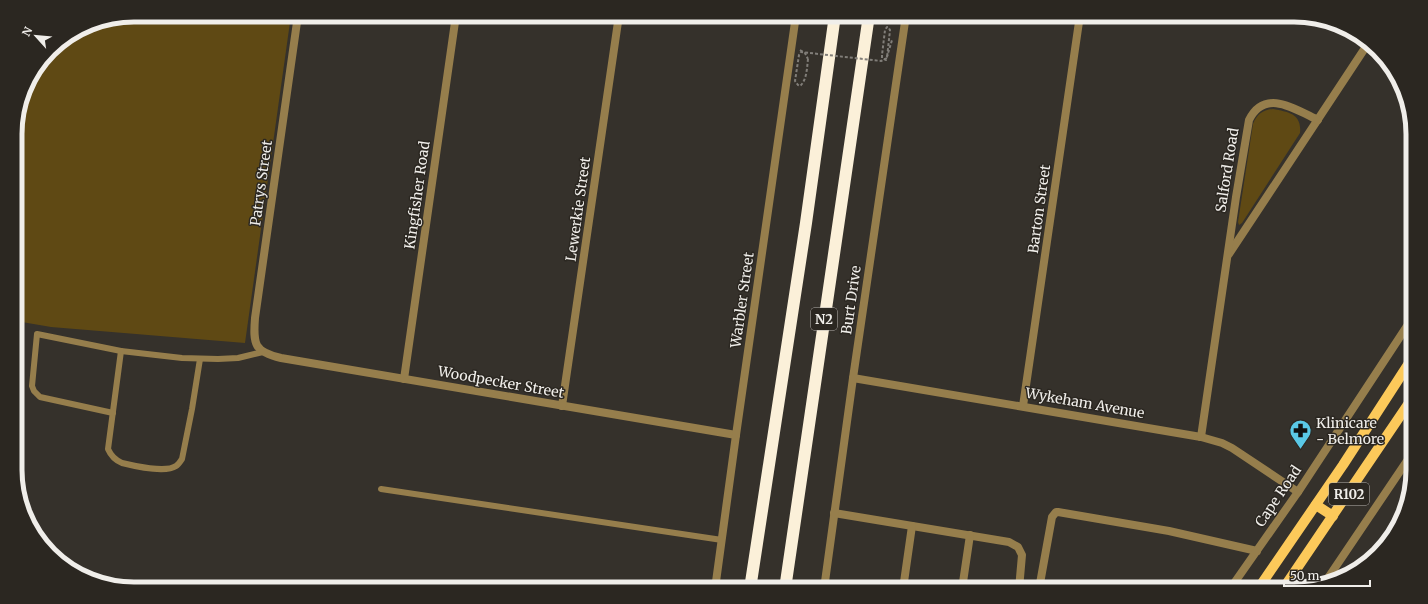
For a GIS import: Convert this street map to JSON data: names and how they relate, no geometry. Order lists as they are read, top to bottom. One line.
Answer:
{"streets":{"highway":["N2"],"main road":["R102"],"street":["Salford Road","Patrys Street","Kingfisher Road","Lewerkie Street","Barton Street","Warbler Street","Burt Drive","Woodpecker Street","Wykeham Avenue","Cape Road"]},"crossings":[["Salford Road","Wykeham Avenue"],["Patrys Street","Woodpecker Street"],["Kingfisher Road","Woodpecker Street"],["Lewerkie Street","Woodpecker Street"],["Barton Street","Wykeham Avenue"],["Warbler Street","Woodpecker Street"],["Burt Drive","Wykeham Avenue"],["Wykeham Avenue","Cape Road"]],"places":{"pharmacy":["Klinicare - Belmore"]},"scale_bar":"50 m","north":"top left"}
